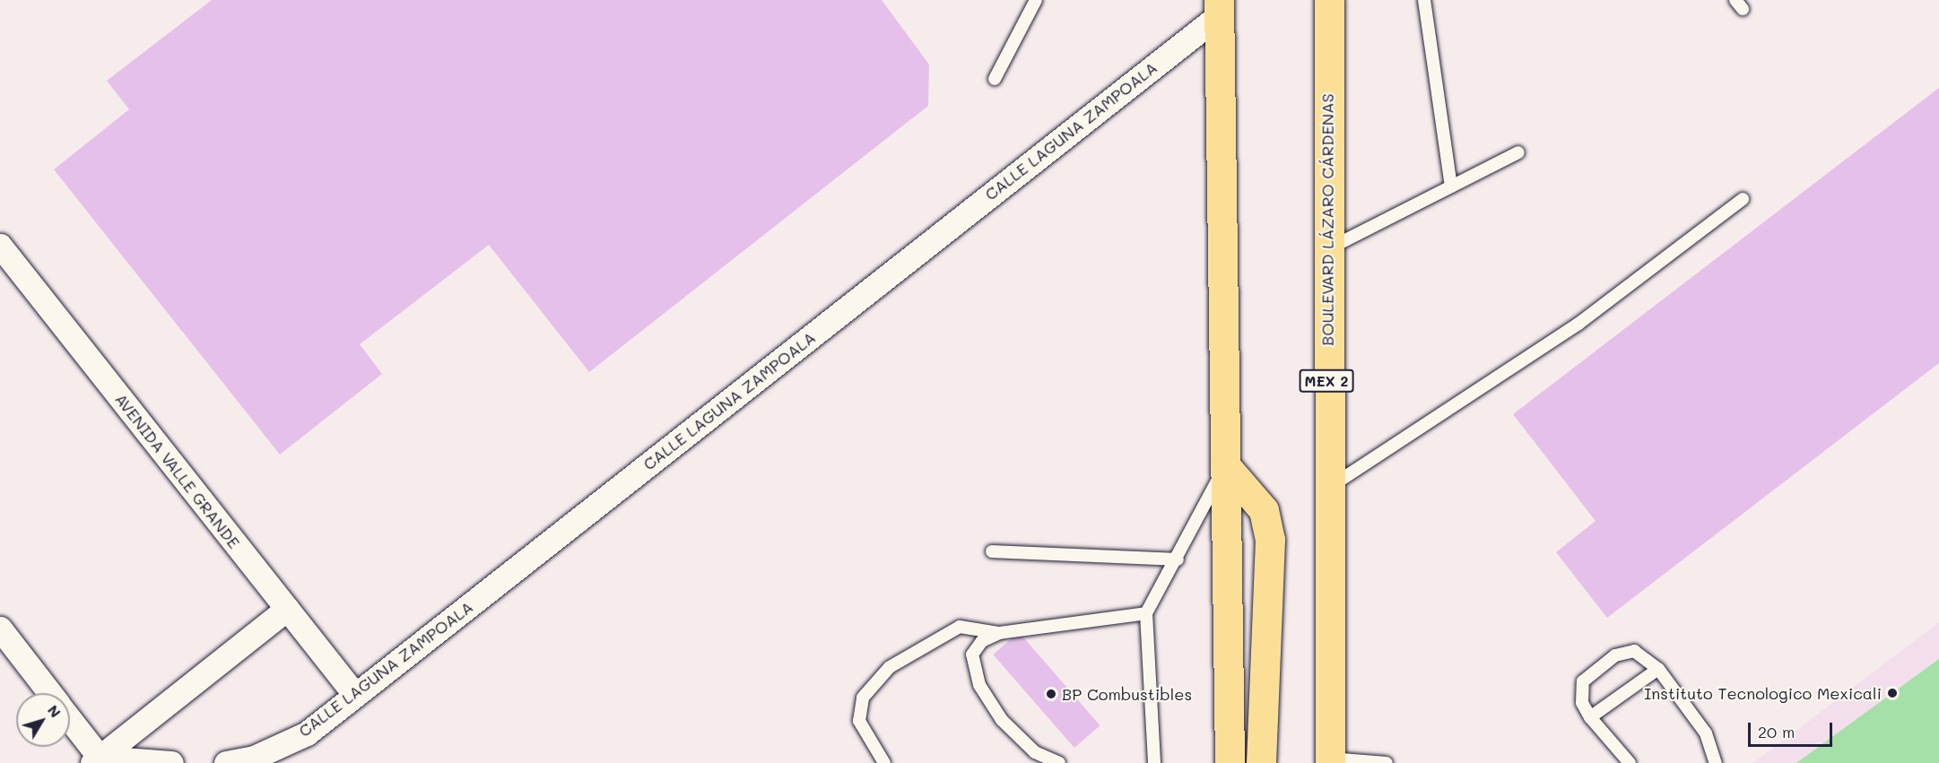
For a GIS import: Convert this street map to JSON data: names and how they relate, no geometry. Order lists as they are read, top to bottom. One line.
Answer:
{"streets":{"main road":["BOULEVARD LÁZARO CÁRDENAS","MEX 2"],"street":["CALLE LAGUNA ZAMPOALA","AVENIDA VALLE GRANDE"]},"crossings":[["CALLE LAGUNA ZAMPOALA","AVENIDA VALLE GRANDE"]],"places":["Instituto Tecnologico Mexicali","BP Combustibles"],"scale_bar":"20 m","north":"top right"}
